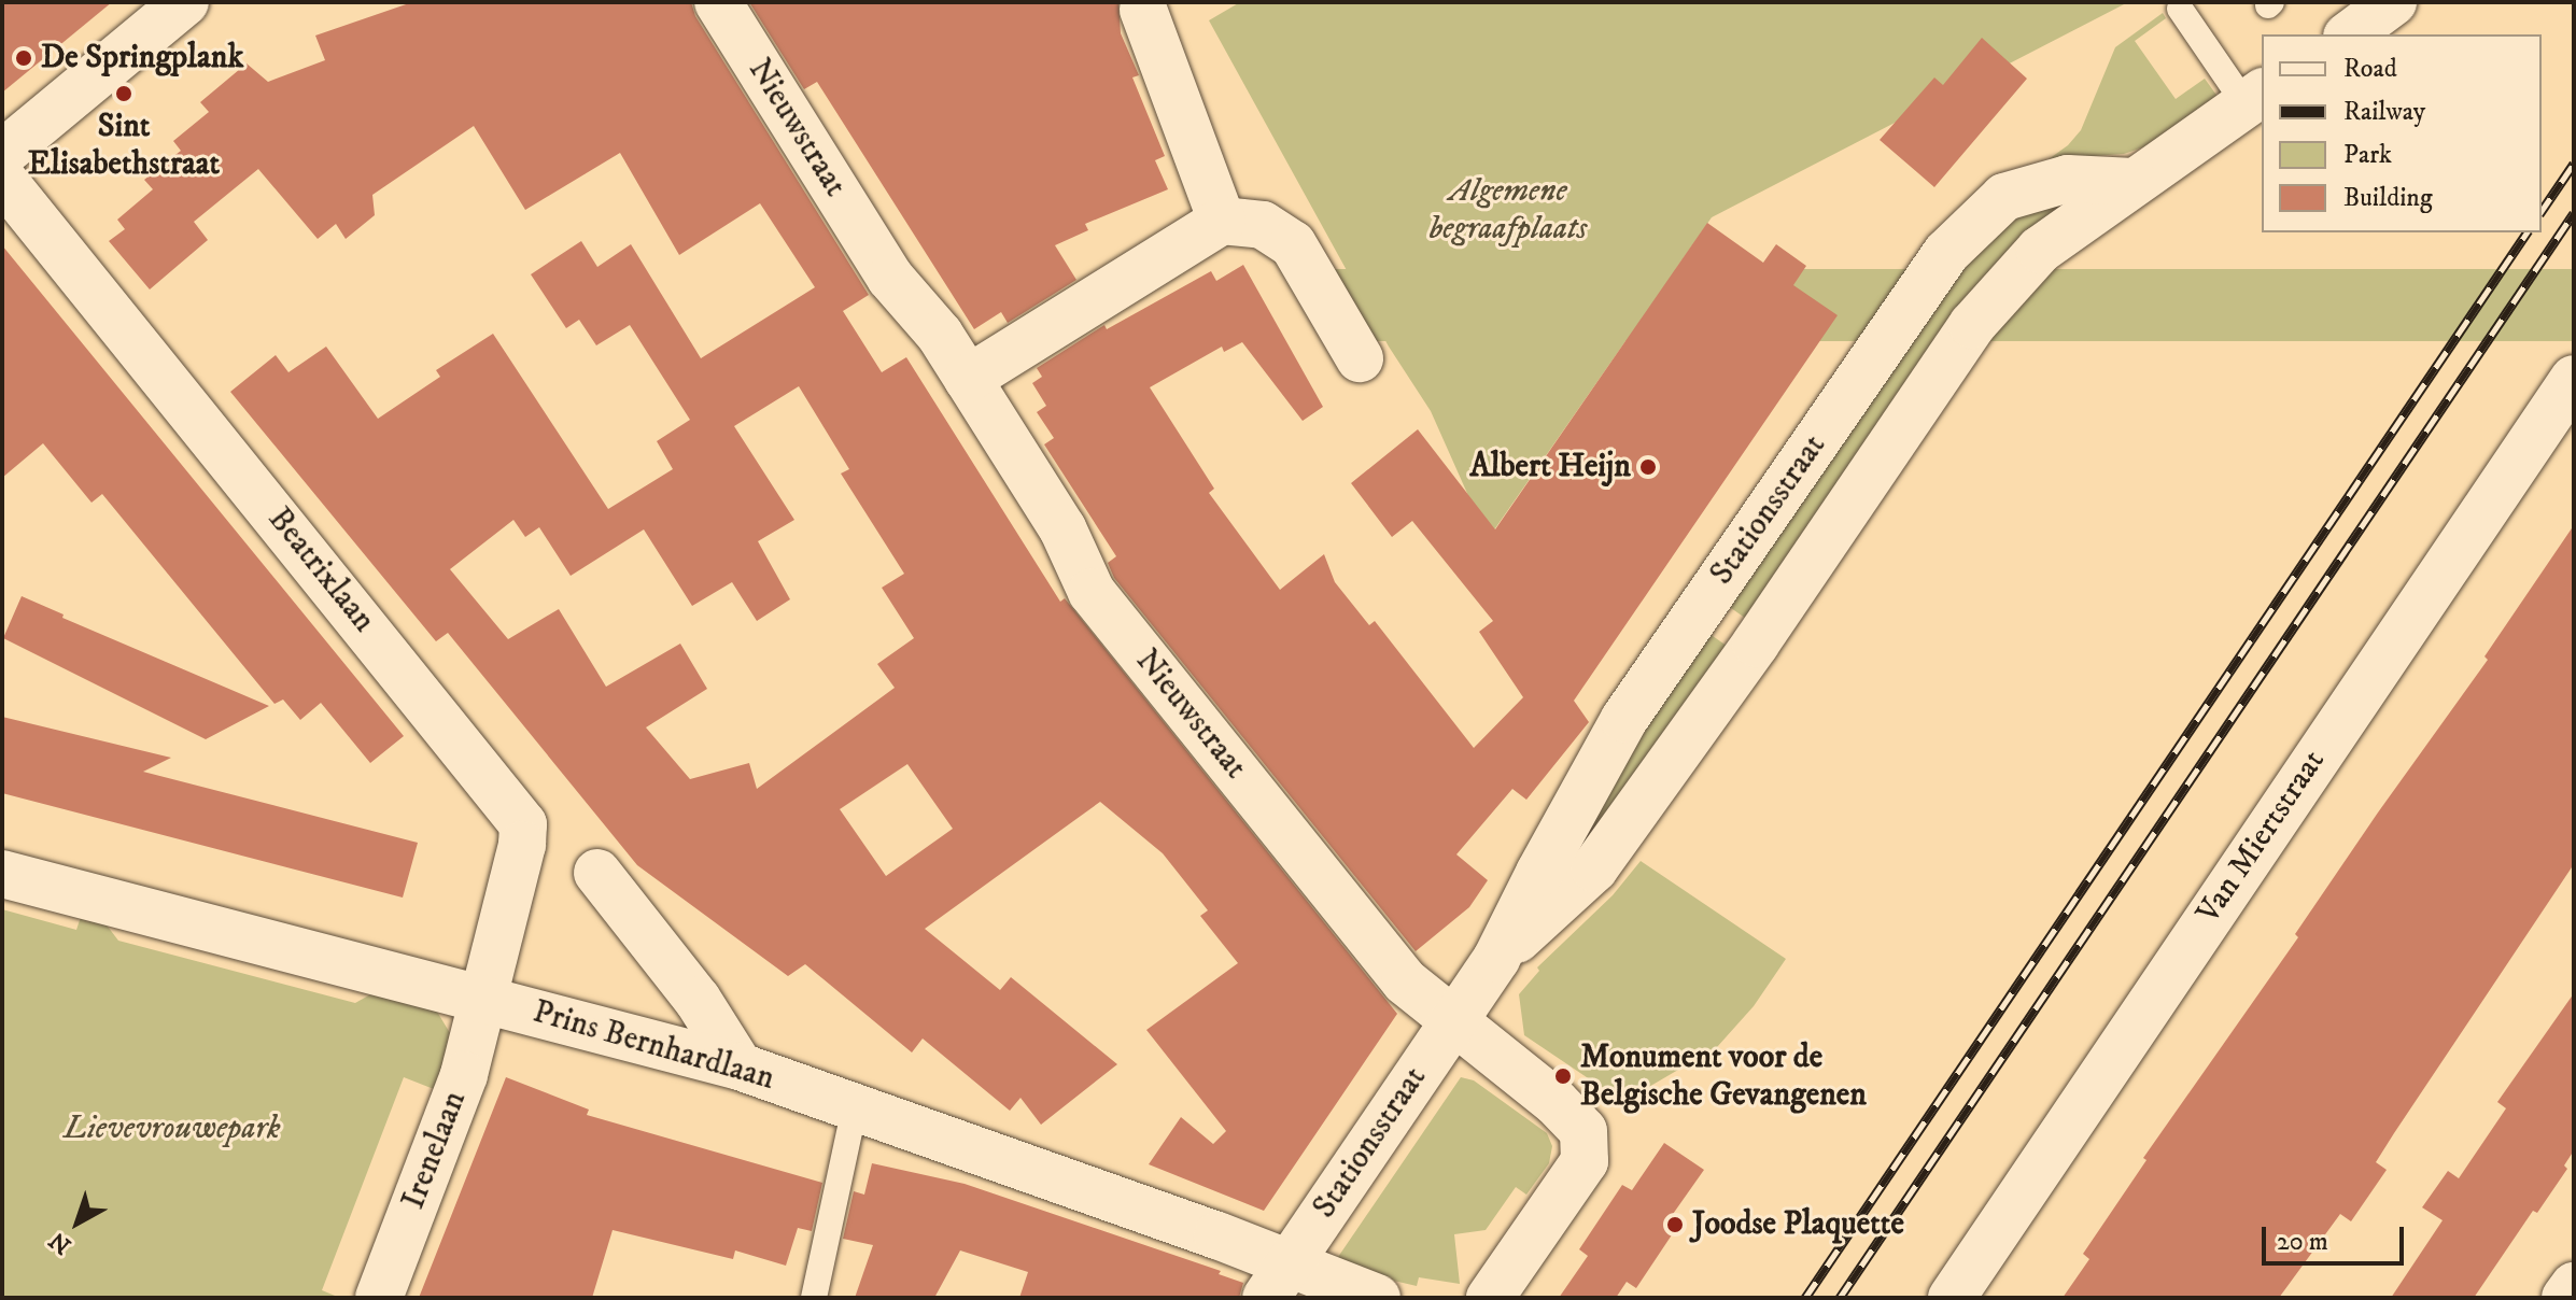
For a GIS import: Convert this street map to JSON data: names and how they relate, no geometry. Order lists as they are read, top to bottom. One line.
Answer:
{"streets":{"street":["Nieuwstraat","Stationsstraat","Beatrixlaan","Van Miertstraat","Prins Bernhardlaan","Irenelaan"]},"crossings":[["Nieuwstraat","Stationsstraat"],["Stationsstraat","Prins Bernhardlaan"],["Beatrixlaan","Prins Bernhardlaan"],["Beatrixlaan","Irenelaan"],["Prins Bernhardlaan","Irenelaan"]],"parks":["Algemene begraafplaats","Lievevrouwepark"],"places":["De Springplank","Sint Elisabethstraat","Albert Heijn","Monument voor de Belgische Gevangenen","Joodse Plaquette"],"legend":["Road","Railway","Park","Building"],"scale_bar":"20 m","north":"bottom left"}
